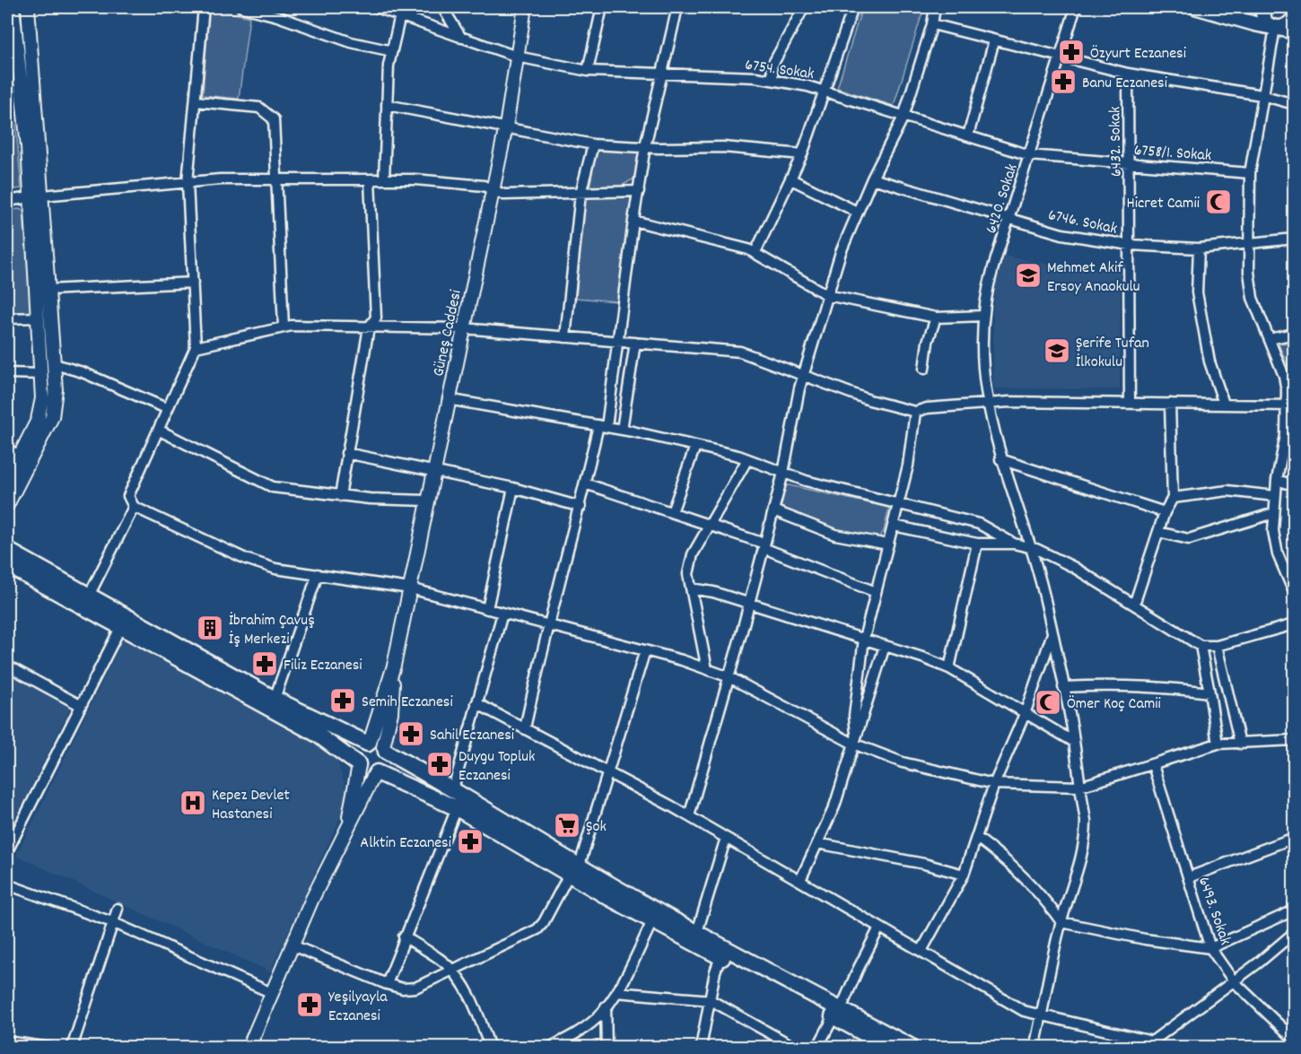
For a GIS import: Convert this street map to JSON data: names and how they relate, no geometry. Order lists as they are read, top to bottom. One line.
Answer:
{"streets":{"street":["6754. Sokak","6432. Sokak","6758/1. Sokak","6420. Sokak","6746. Sokak","Güneş Caddesi","6493. Sokak"]},"crossings":[["6754. Sokak","6758/1. Sokak"],["6754. Sokak","6420. Sokak"],["6754. Sokak","Güneş Caddesi"],["6432. Sokak","6758/1. Sokak"],["6432. Sokak","6746. Sokak"],["6758/1. Sokak","6420. Sokak"],["6420. Sokak","6746. Sokak"]],"places":{"pharmacy":["Özyurt Eczanesi","Banu Eczanesi","Filiz Eczanesi","Semih Eczanesi","Sahil Eczanesi","Duygu Topluk Eczanesi","Alktin Eczanesi","Yeşilyayla Eczanesi"],"mosque":["Hicret Camii","Ömer Koç Camii"],"school or university":["Mehmet Akif Ersoy Anaokulu","Şerife Tufan İlkokulu"],"building":["İbrahim Çavuş İş Merkezi"],"hospital":["Kepez Devlet Hastanesi"],"supermarket":["Şok"]}}
